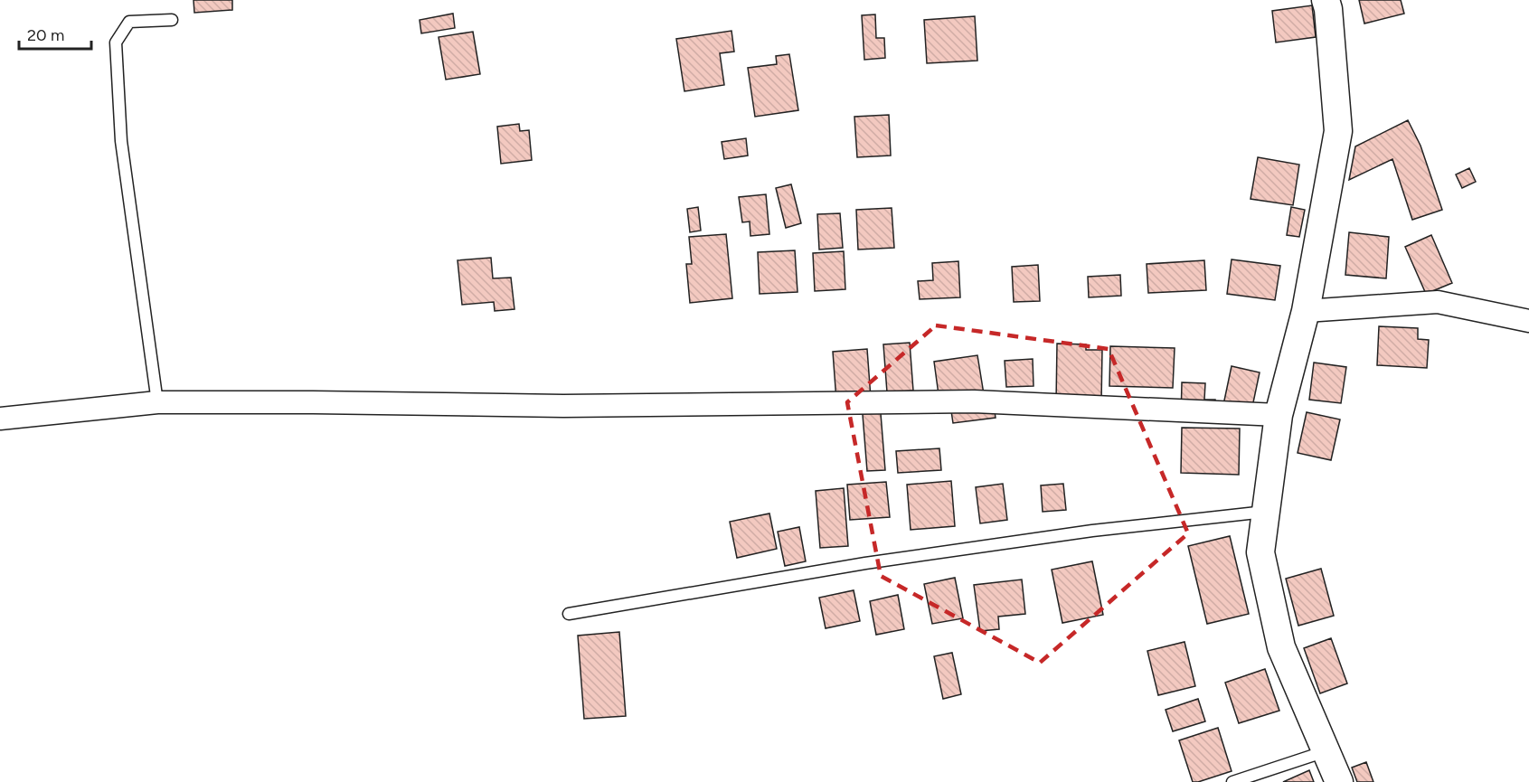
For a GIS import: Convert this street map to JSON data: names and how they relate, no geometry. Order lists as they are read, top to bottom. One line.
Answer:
{"scale_bar":"20 m"}
